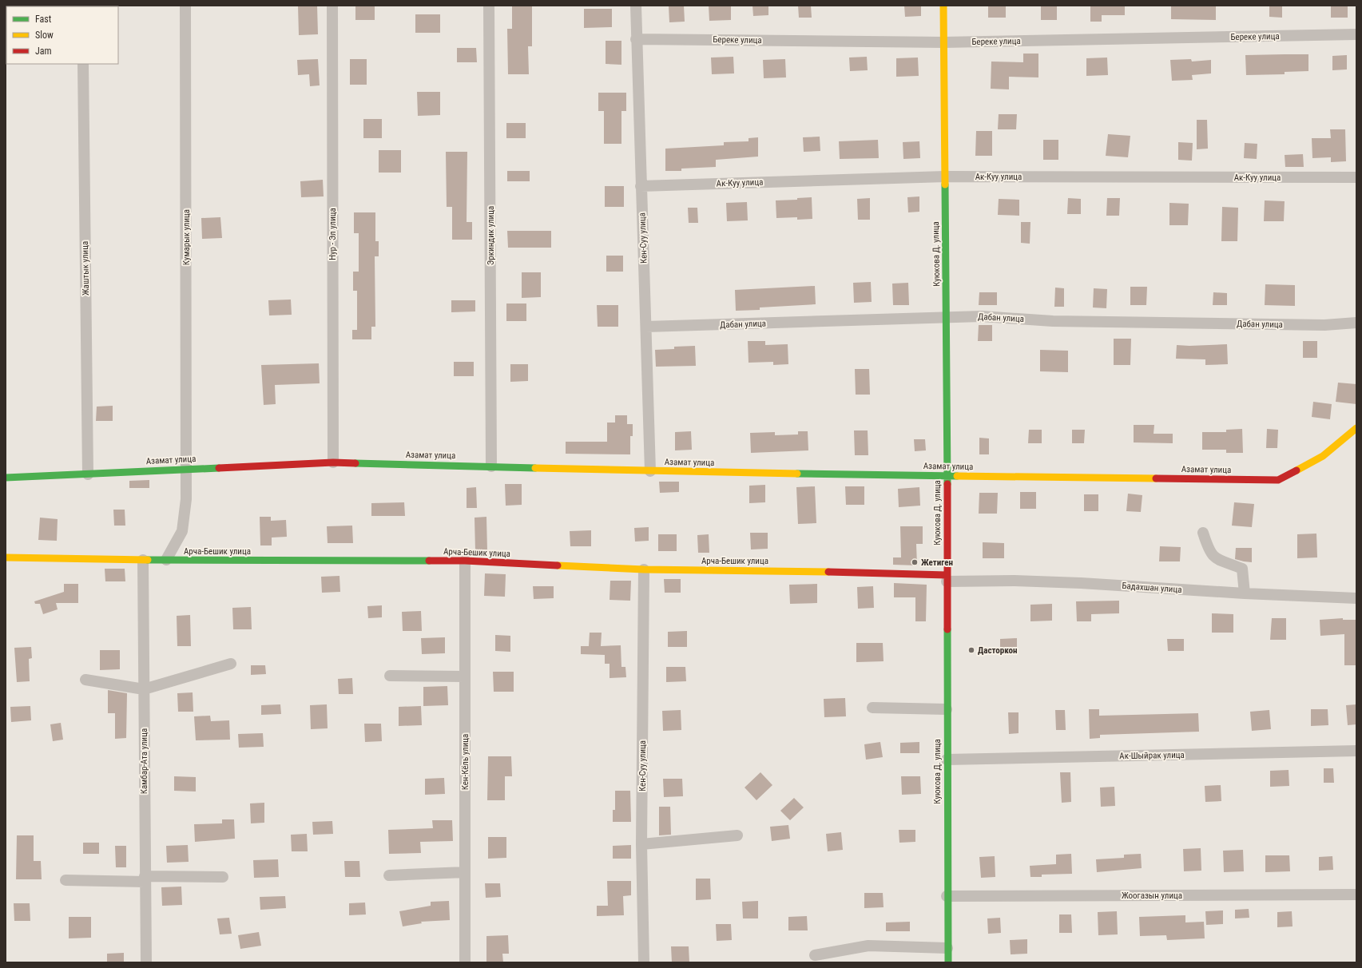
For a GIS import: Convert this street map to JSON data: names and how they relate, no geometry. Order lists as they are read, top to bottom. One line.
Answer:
{"streets":{"street":["Береке улица","Ак-Куу улица","Нур - Эл улица","Эркиндик улица","Кумарык улица","Кен-Суу улица","Куюкова Д. улица","Жаштык улица","Дабан улица","Азамат улица","Арча-Бешик улица","Бадахшан улица","Ак-Шыйрак улица","Камбар-Ата улица","Кен-Кёль улица","Жоогазын улица"]},"crossings":[["Береке улица","Кен-Суу улица"],["Береке улица","Куюкова Д. улица"],["Ак-Куу улица","Кен-Суу улица"],["Ак-Куу улица","Куюкова Д. улица"],["Нур - Эл улица","Азамат улица"],["Эркиндик улица","Азамат улица"],["Кумарык улица","Азамат улица"],["Кумарык улица","Арча-Бешик улица"],["Кен-Суу улица","Дабан улица"],["Кен-Суу улица","Азамат улица"],["Кен-Суу улица","Арча-Бешик улица"],["Куюкова Д. улица","Дабан улица"],["Куюкова Д. улица","Азамат улица"],["Куюкова Д. улица","Арча-Бешик улица"],["Куюкова Д. улица","Бадахшан улица"],["Куюкова Д. улица","Ак-Шыйрак улица"],["Куюкова Д. улица","Жоогазын улица"],["Жаштык улица","Азамат улица"],["Арча-Бешик улица","Бадахшан улица"],["Арча-Бешик улица","Камбар-Ата улица"],["Арча-Бешик улица","Кен-Кёль улица"]],"places":["Жетиген","Дасторкон"],"legend":["Fast","Slow","Jam"]}
